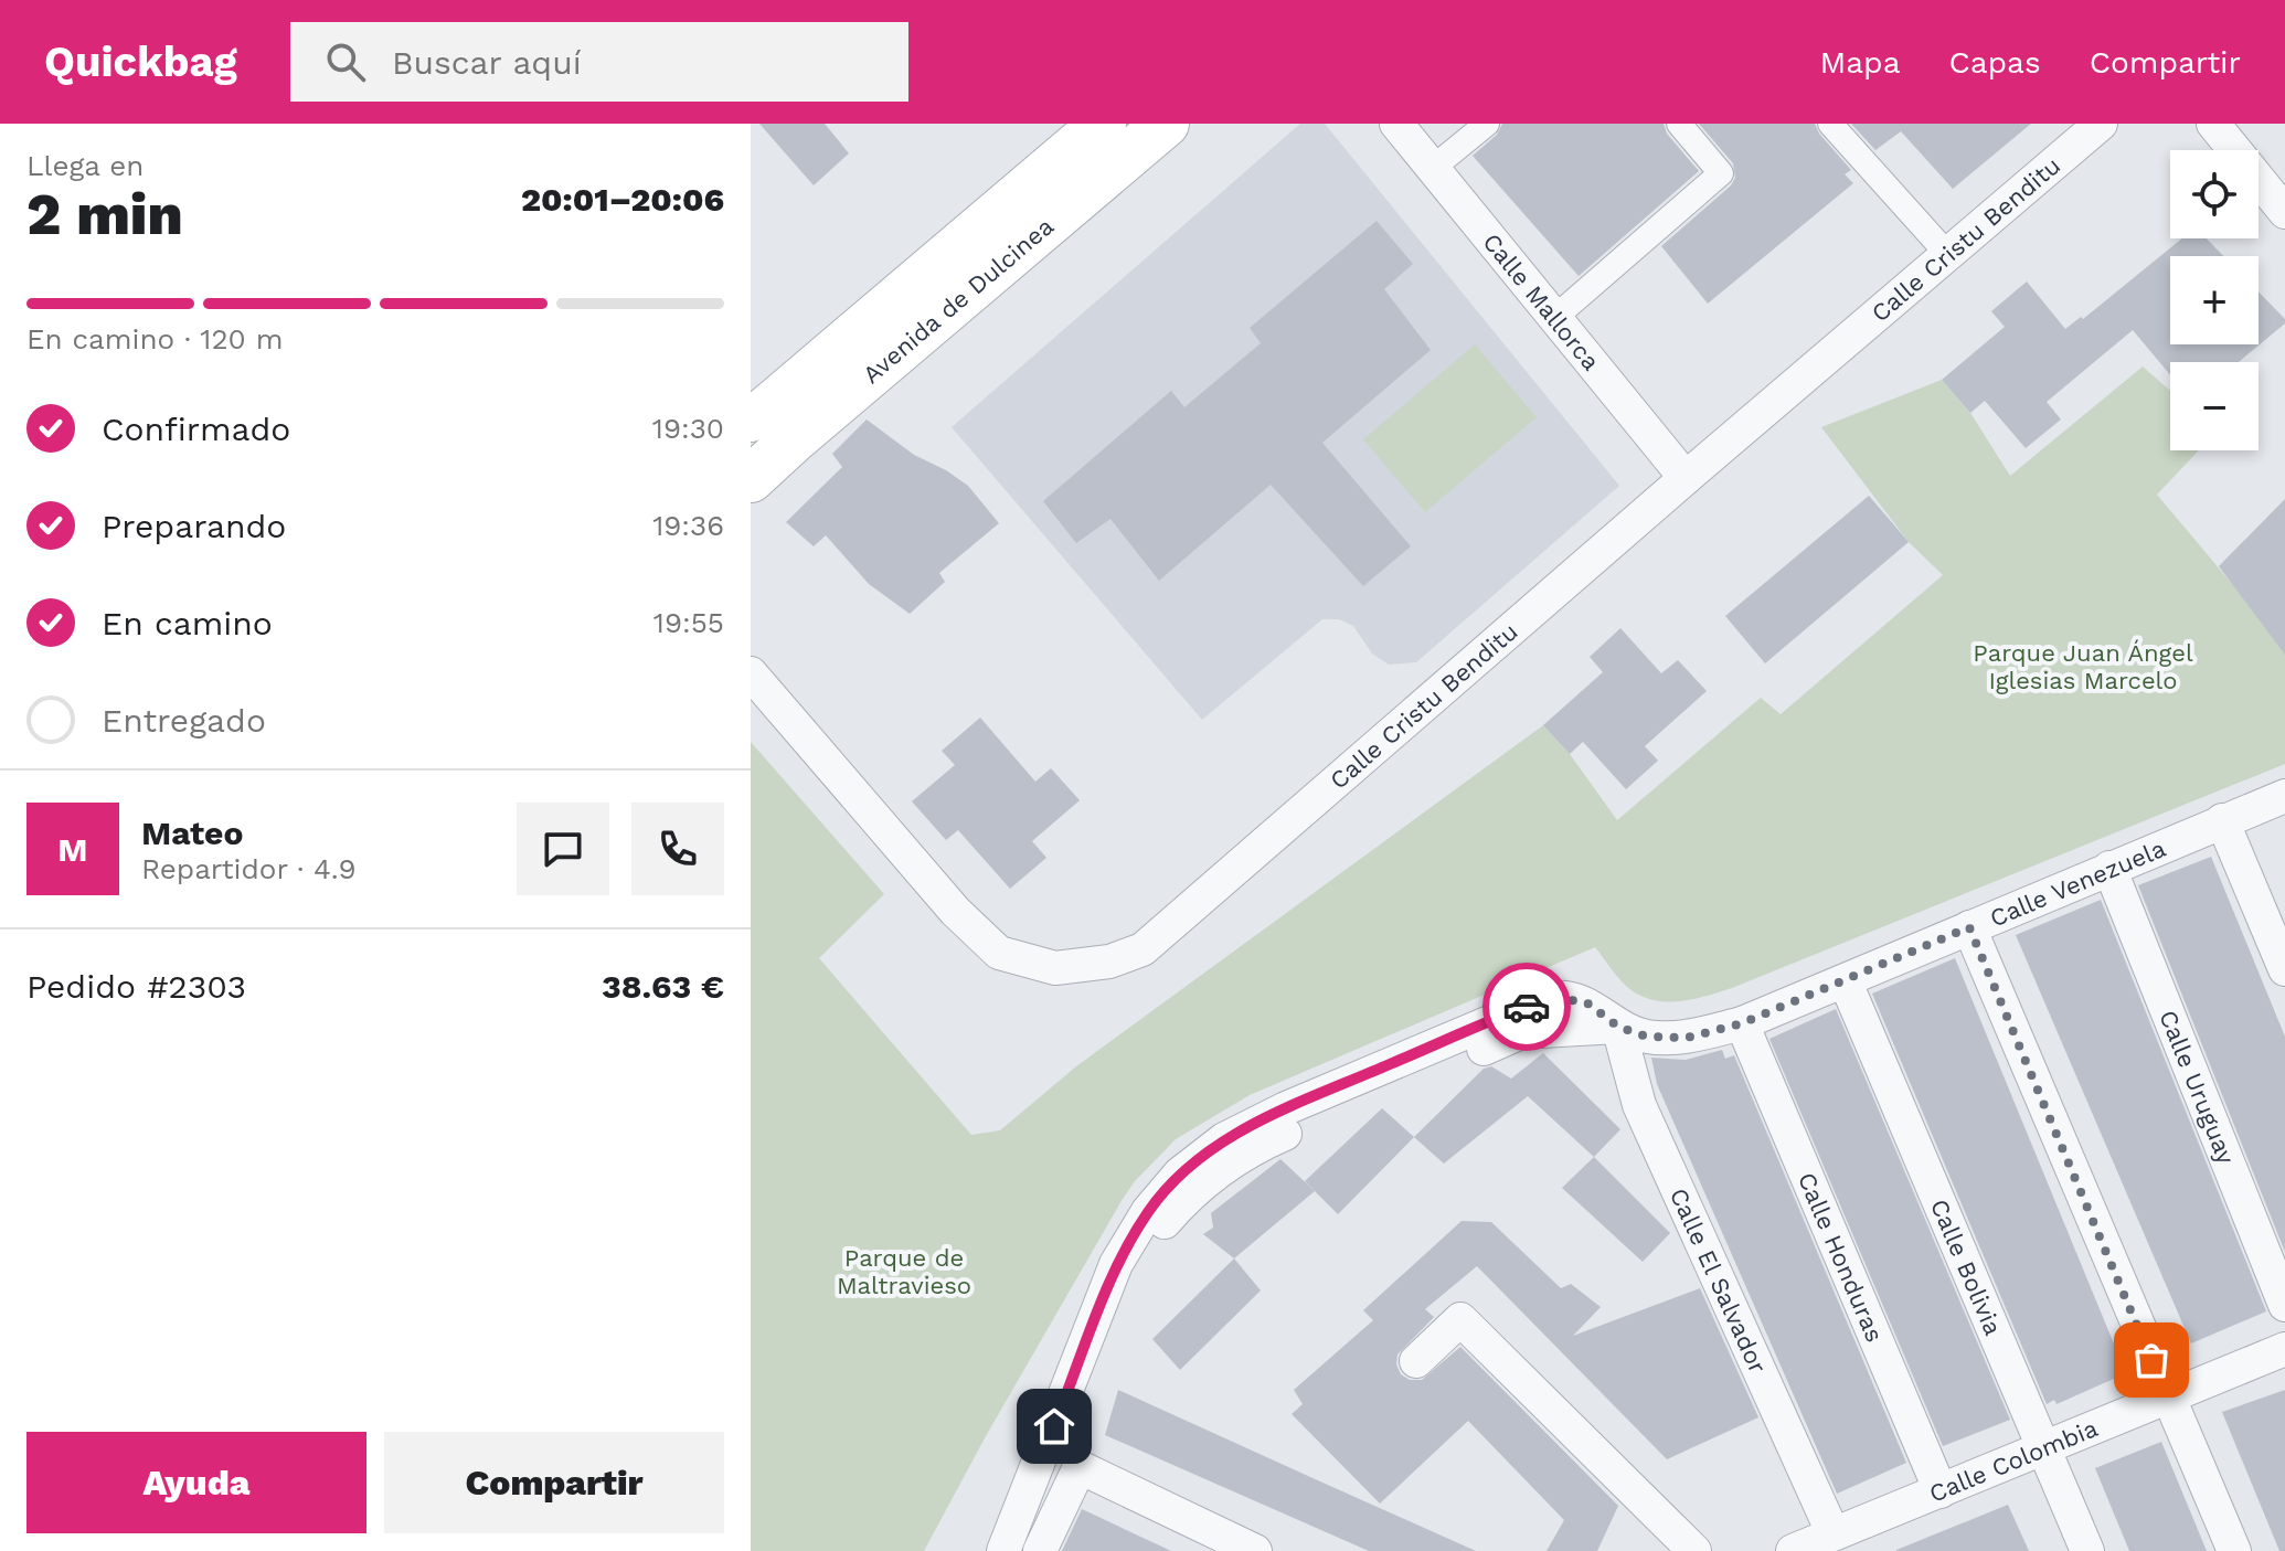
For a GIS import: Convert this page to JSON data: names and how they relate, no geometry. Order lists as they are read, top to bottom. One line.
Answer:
{"streets":{"main road":["Avenida de Dulcinea"],"street":["Calle Cristu Benditu","Calle Mallorca","Calle Venezuela","Calle Uruguay","Calle Honduras","Calle Bolivia","Calle El Salvador","Calle Colombia"]},"crossings":[["Calle Cristu Benditu","Calle Mallorca"],["Calle Venezuela","Calle Uruguay"],["Calle Venezuela","Calle Honduras"],["Calle Venezuela","Calle Bolivia"],["Calle Venezuela","Calle El Salvador"],["Calle Honduras","Calle Colombia"],["Calle Bolivia","Calle Colombia"],["Calle El Salvador","Calle Colombia"]],"parks":["Parque Juan Ángel Iglesias Marcelo","Parque de Maltravieso"],"page":{"header":"Quickbag","search":"Buscar aquí","nav":["Mapa","Capas","Compartir"],"heading":["2 min","Llega en","20:01–20:06"],"panel":["Mateo","Repartidor · 4.9","Pedido #2303","38.63 €"],"map_buttons":["+","−"],"bar":"En camino · 120 m","list":[["Confirmado","19:30"],["Preparando","19:36"],["En camino","19:55"],"Entregado"],"round":"M","buttons":["Ayuda","Compartir"]}}
